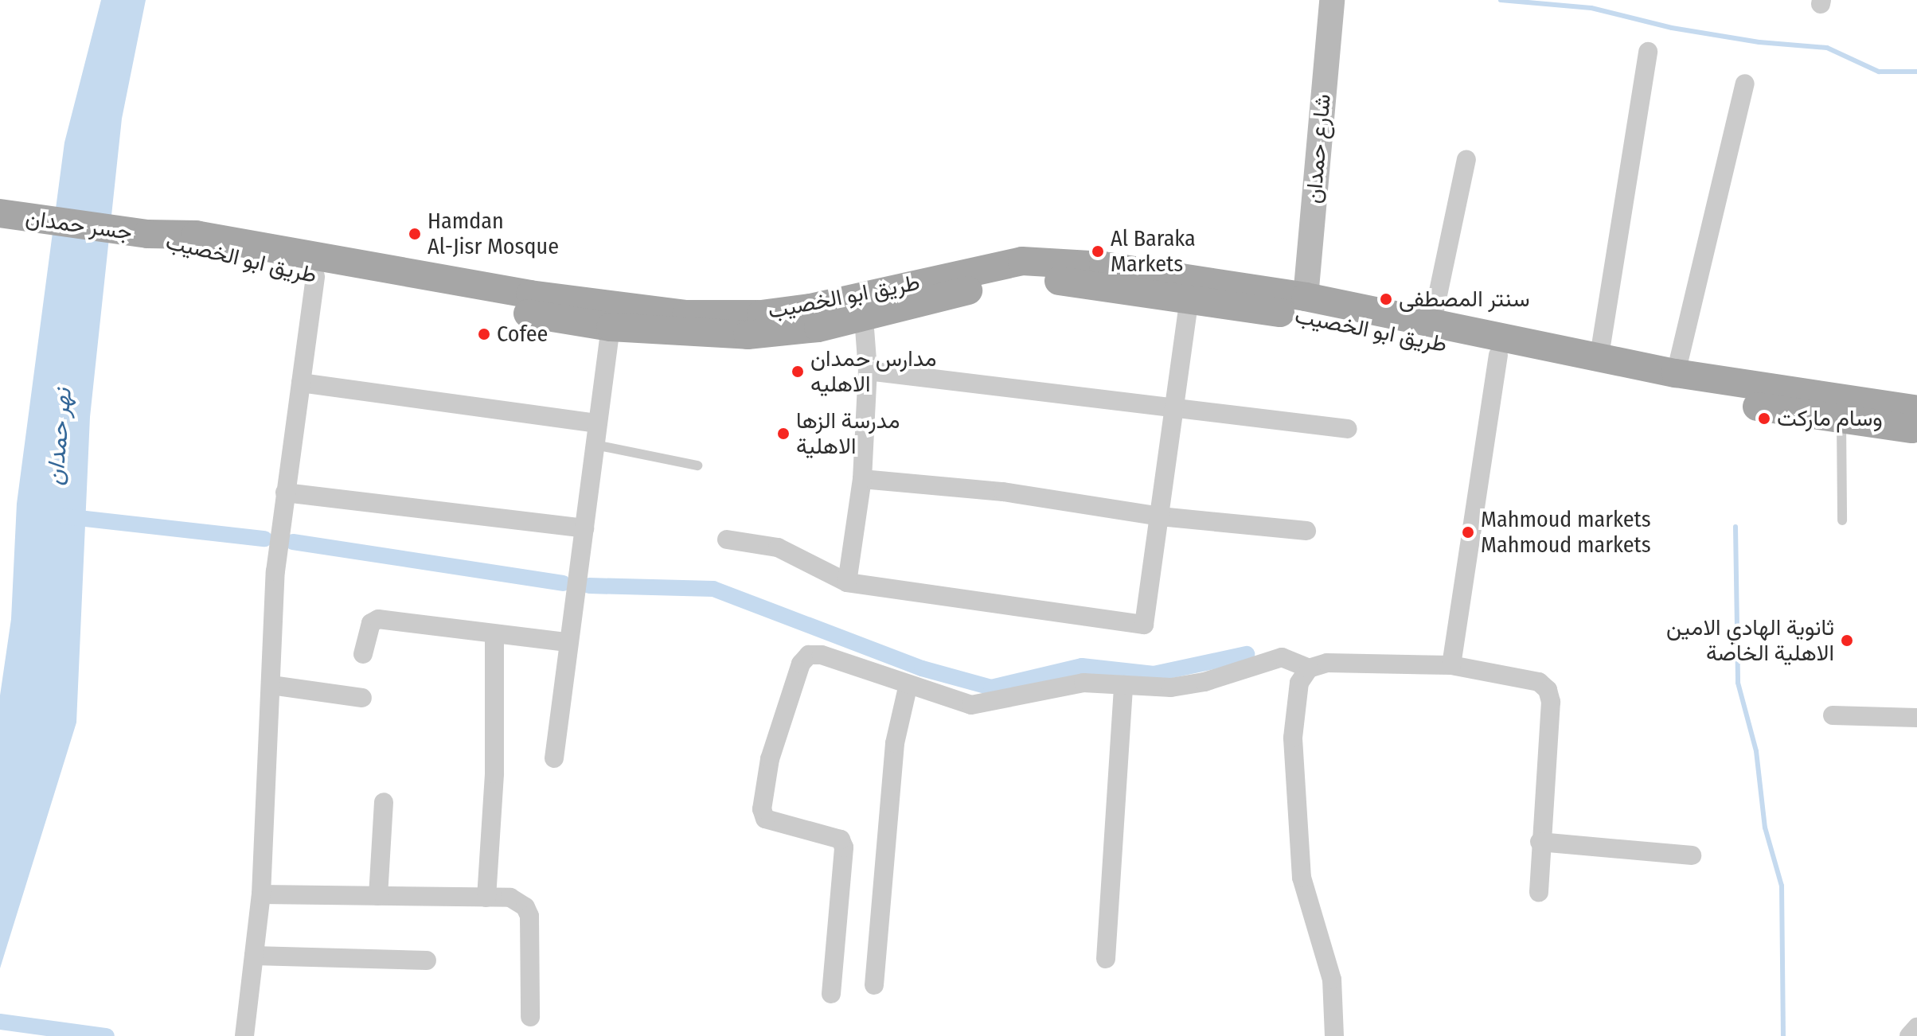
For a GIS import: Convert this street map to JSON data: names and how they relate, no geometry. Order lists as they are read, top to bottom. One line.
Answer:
{"streets":{"main road":["شارع حمدان","جسر حمدان","طريق ابو الخصيب"]},"crossings":[["شارع حمدان","طريق ابو الخصيب"],["جسر حمدان","طريق ابو الخصيب"]],"water":["نهر حمدان"],"places":["Hamdan Al-Jisr Mosque","Al Baraka Markets","سنتر المصطفى","Cofee","مدارس حمدان الاهليه","وسام ماركت","مدرسة الزها الاهلية","Mahmoud markets Mahmoud markets","ثانوية الهادي الامين الاهلية الخاصة"]}
